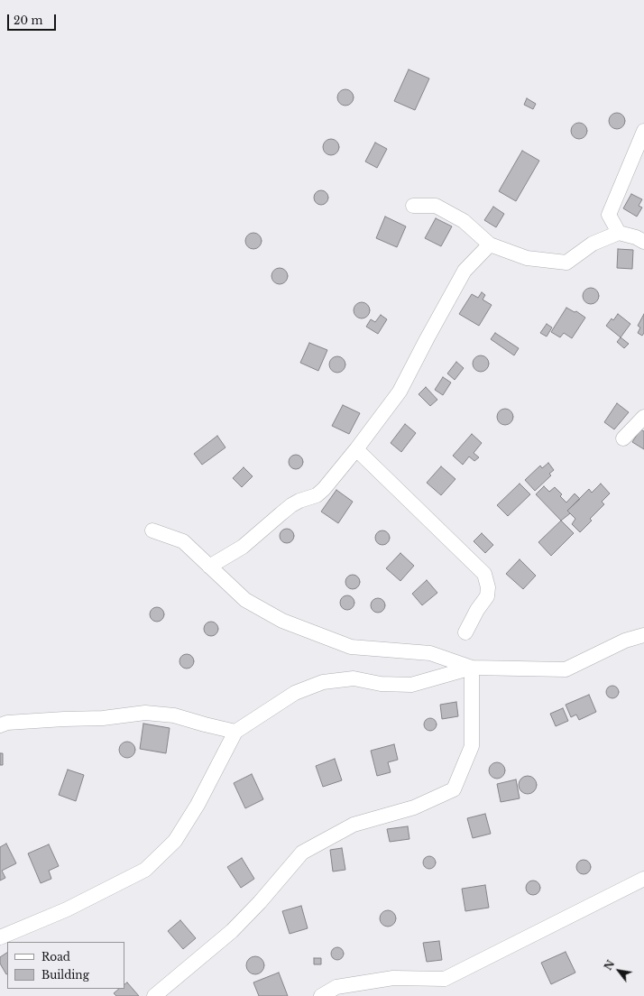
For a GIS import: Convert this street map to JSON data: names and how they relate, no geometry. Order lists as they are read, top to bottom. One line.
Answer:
{"legend":["Road","Building"],"scale_bar":"20 m","north":"top left"}
